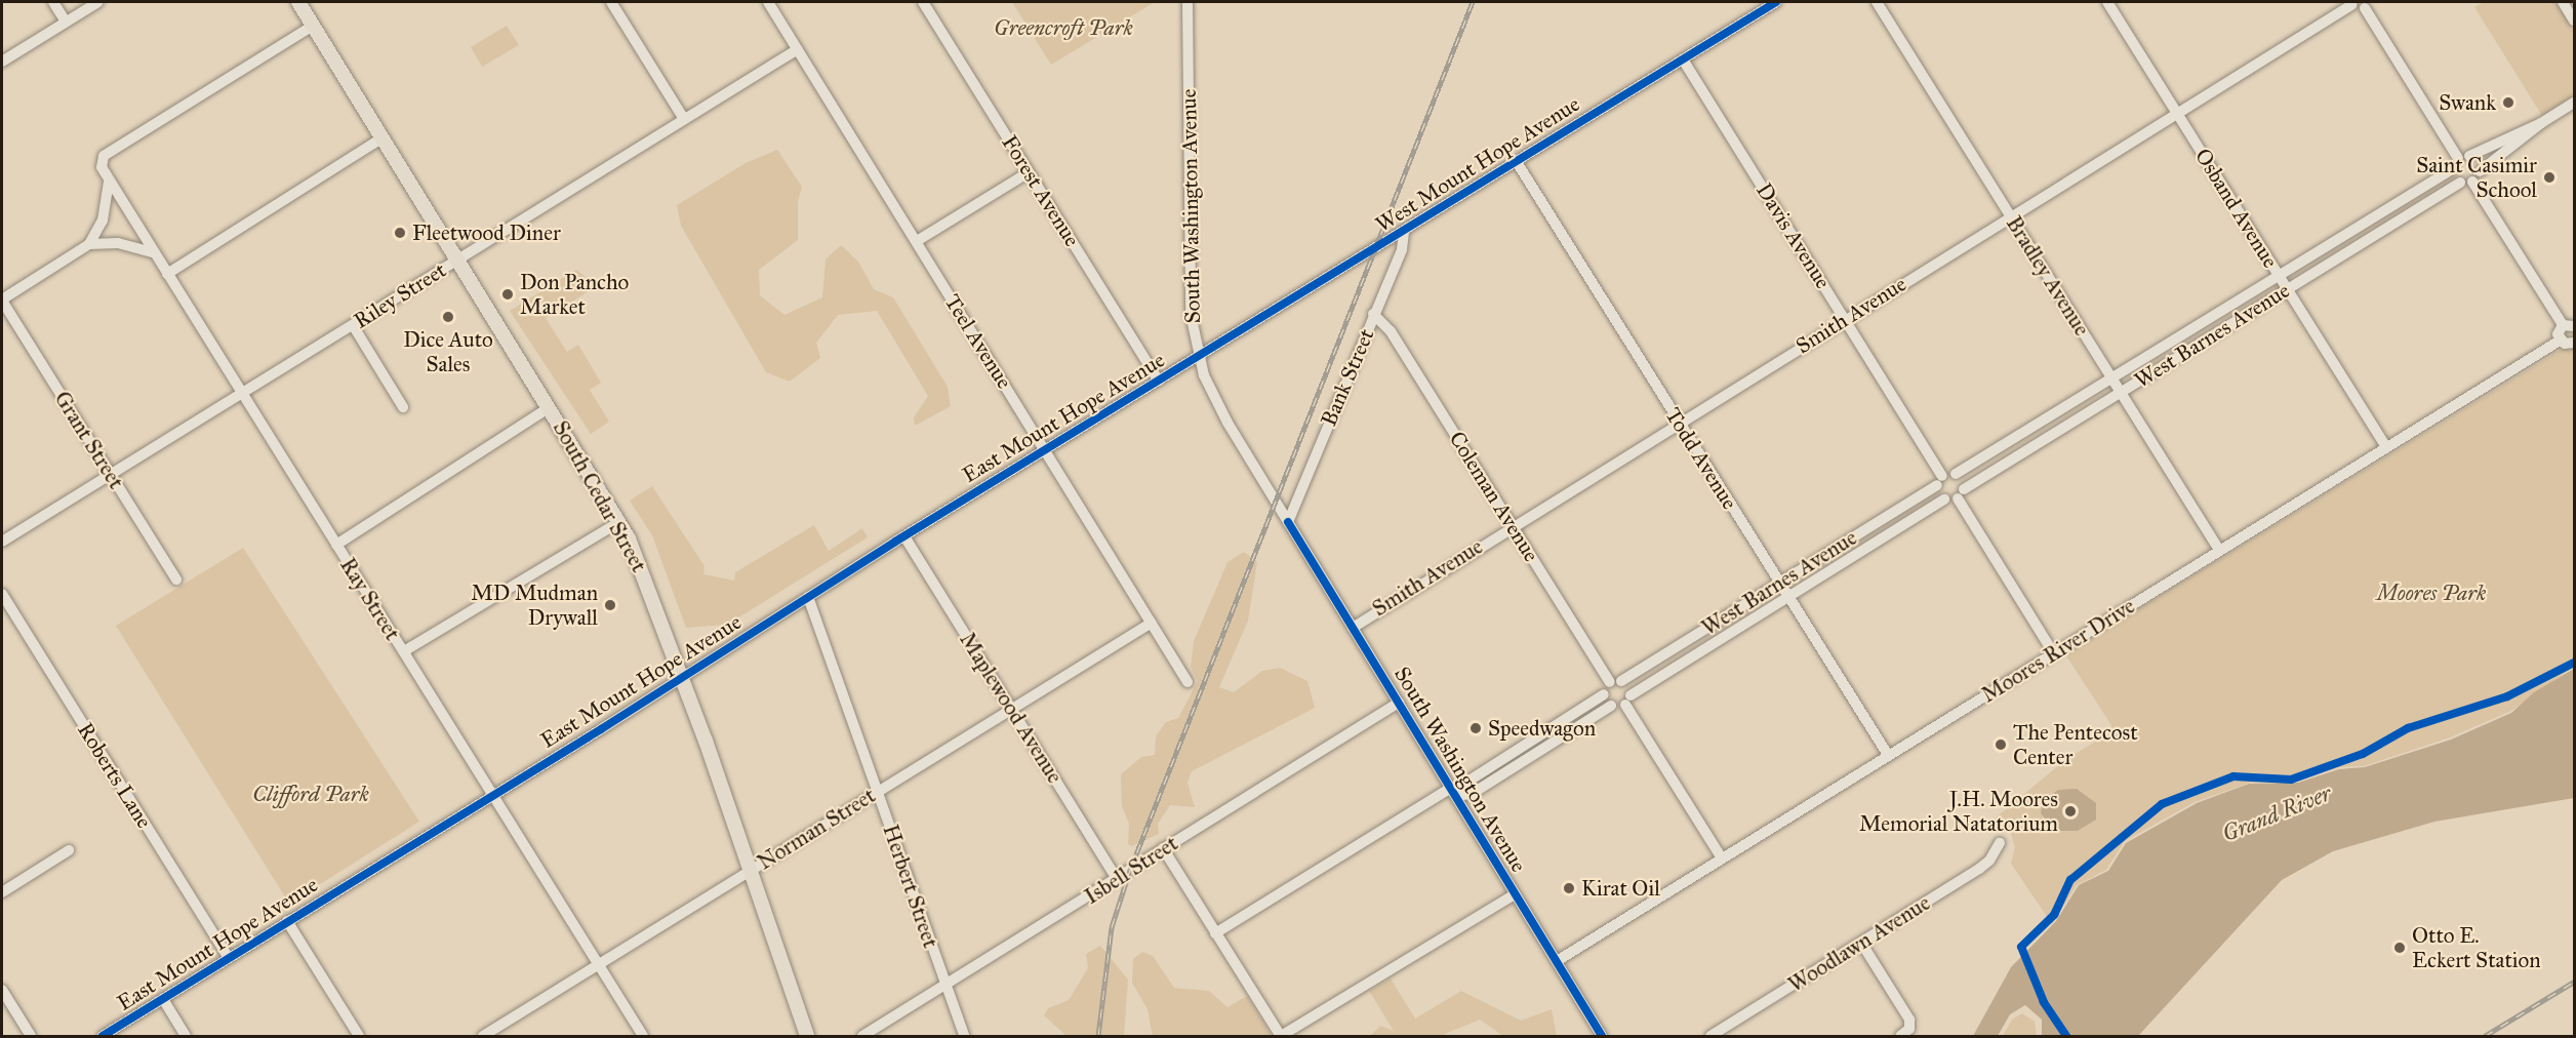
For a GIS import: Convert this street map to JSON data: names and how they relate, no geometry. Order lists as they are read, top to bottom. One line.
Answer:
{"streets":{"main road":["South Cedar Street"],"street":["West Mount Hope Avenue","Forest Avenue","South Washington Avenue","Osband Avenue","Davis Avenue","Bradley Avenue","Riley Street","Smith Avenue","West Barnes Avenue","Teel Avenue","Bank Street","East Mount Hope Avenue","Grant Street","Todd Avenue","Coleman Avenue","Ray Street","Moores River Drive","Maplewood Avenue","Roberts Lane","Norman Street","Isbell Street","Herbert Street","Woodlawn Avenue"]},"crossings":[["West Mount Hope Avenue","South Washington Avenue"],["West Mount Hope Avenue","Davis Avenue"],["West Mount Hope Avenue","Bank Street"],["West Mount Hope Avenue","East Mount Hope Avenue"],["West Mount Hope Avenue","Todd Avenue"],["Forest Avenue","East Mount Hope Avenue"],["South Washington Avenue","Smith Avenue"],["South Washington Avenue","Bank Street"],["South Washington Avenue","East Mount Hope Avenue"],["South Washington Avenue","Moores River Drive"],["South Washington Avenue","Isbell Street"],["Osband Avenue","Smith Avenue"],["Osband Avenue","West Barnes Avenue"],["Osband Avenue","Moores River Drive"],["Davis Avenue","Smith Avenue"],["Davis Avenue","West Barnes Avenue"],["Bradley Avenue","Smith Avenue"],["Bradley Avenue","West Barnes Avenue"],["Bradley Avenue","Moores River Drive"],["Riley Street","Teel Avenue"],["Riley Street","Grant Street"],["Riley Street","South Cedar Street"],["Riley Street","Ray Street"],["Smith Avenue","Todd Avenue"],["Smith Avenue","Coleman Avenue"],["West Barnes Avenue","Todd Avenue"],["West Barnes Avenue","Coleman Avenue"],["Teel Avenue","East Mount Hope Avenue"],["Teel Avenue","Norman Street"],["Bank Street","Coleman Avenue"],["East Mount Hope Avenue","South Cedar Street"],["East Mount Hope Avenue","Ray Street"],["East Mount Hope Avenue","Maplewood Avenue"],["East Mount Hope Avenue","Roberts Lane"],["East Mount Hope Avenue","Herbert Street"],["Todd Avenue","Moores River Drive"],["South Cedar Street","Ray Street"],["South Cedar Street","Norman Street"],["Ray Street","Norman Street"],["Maplewood Avenue","Norman Street"],["Maplewood Avenue","Isbell Street"],["Norman Street","Herbert Street"],["Isbell Street","Herbert Street"]],"water":["Grand River"],"parks":["Greencroft Park","Moores Park","Clifford Park"],"places":["Swank","Saint Casimir School","Fleetwood Diner","Don Pancho Market","Dice Auto Sales","MD Mudman Drywall","Speedwagon","The Pentecost Center","J.H. Moores Memorial Natatorium","Kirat Oil","Otto E. Eckert Station"]}
